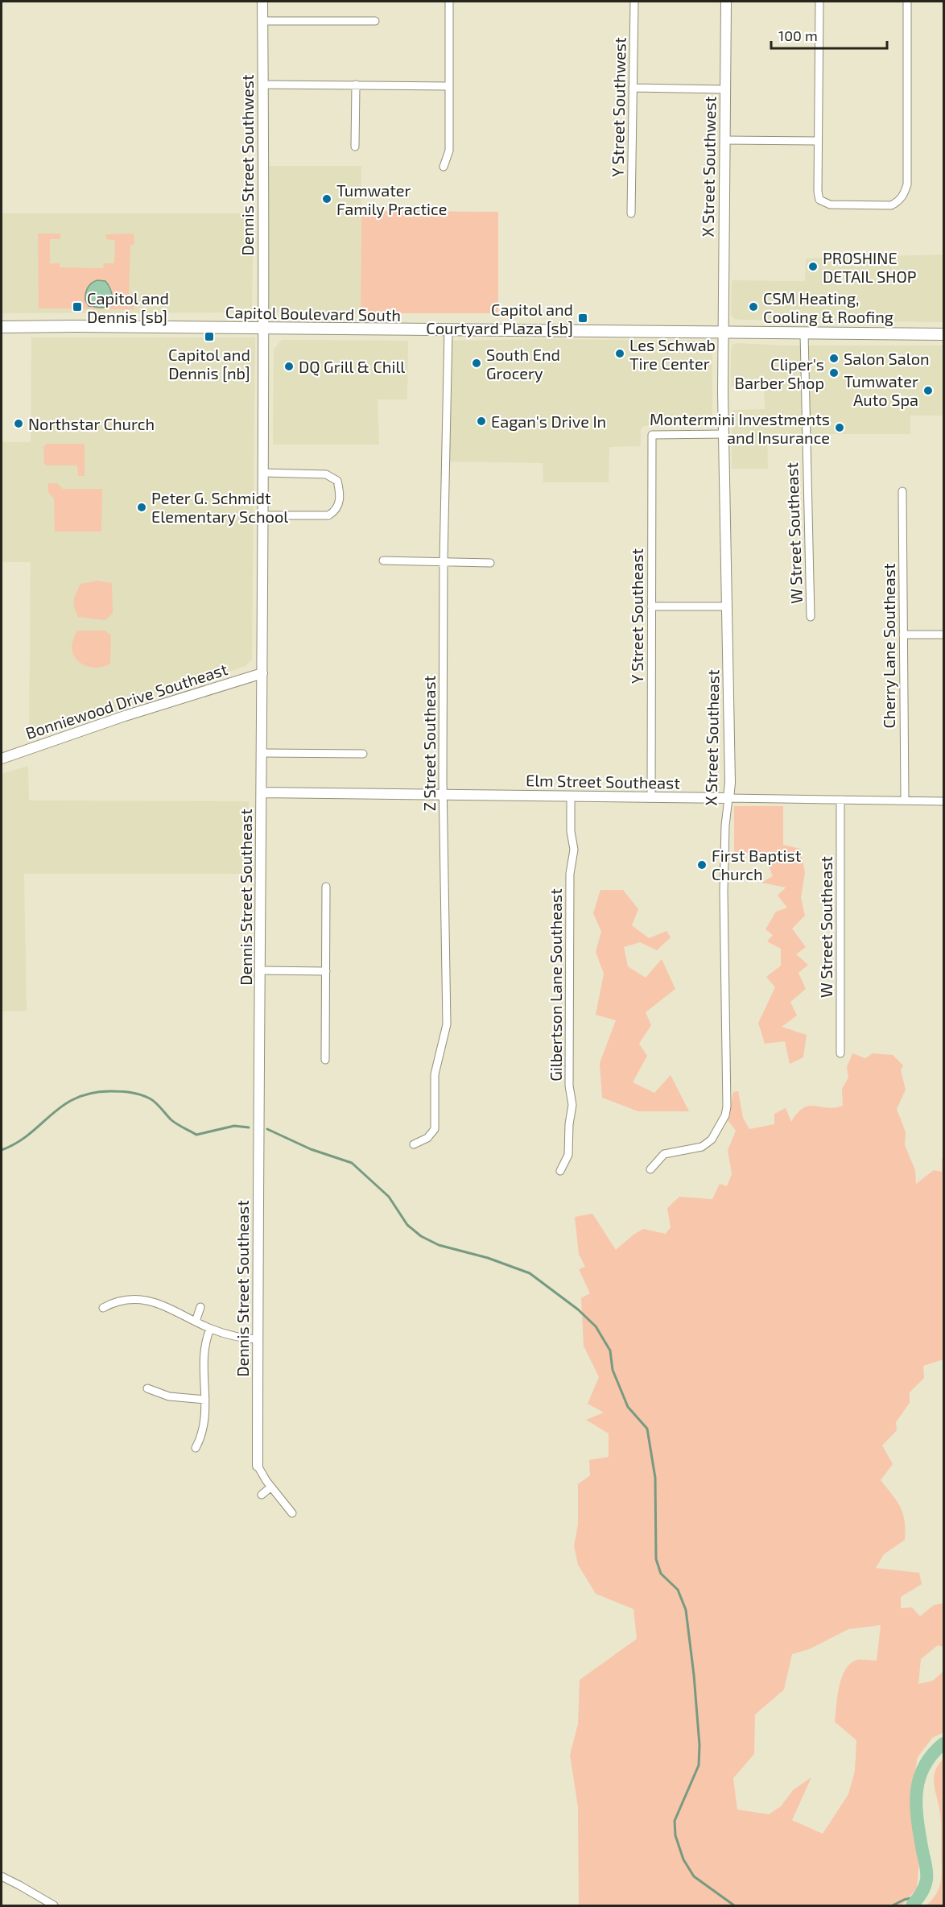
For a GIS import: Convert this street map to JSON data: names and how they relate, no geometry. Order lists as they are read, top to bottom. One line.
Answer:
{"streets":{"main road":["Capitol Boulevard South"],"street":["Y Street Southwest","Dennis Street Southwest","X Street Southwest","W Street Southeast","Y Street Southeast","Cherry Lane Southeast","Bonniewood Drive Southeast","X Street Southeast","Z Street Southeast","Elm Street Southeast","Dennis Street Southeast","Gilbertson Lane Southeast"]},"crossings":[["Dennis Street Southwest","Capitol Boulevard South"],["Dennis Street Southwest","Dennis Street Southeast"],["X Street Southwest","Capitol Boulevard South"],["X Street Southwest","X Street Southeast"],["Capitol Boulevard South","W Street Southeast"],["Capitol Boulevard South","X Street Southeast"],["Capitol Boulevard South","Z Street Southeast"],["Capitol Boulevard South","Dennis Street Southeast"],["W Street Southeast","Elm Street Southeast"],["Y Street Southeast","X Street Southeast"],["Y Street Southeast","Elm Street Southeast"],["Cherry Lane Southeast","Elm Street Southeast"],["Bonniewood Drive Southeast","Dennis Street Southeast"],["X Street Southeast","Elm Street Southeast"],["Z Street Southeast","Elm Street Southeast"],["Elm Street Southeast","Dennis Street Southeast"],["Elm Street Southeast","Gilbertson Lane Southeast"]],"places":{"other":["Tumwater Family Practice","PROSHINE DETAIL SHOP","CSM Heating, Cooling & Roofing","Les Schwab Tire Center","Salon Salon","South End Grocery","DQ Grill & Chill","Cliper's Barber Shop","Tumwater Auto Spa","Eagan's Drive In","Northstar Church","Montermini Investments and Insurance","Peter G. Schmidt Elementary School","First Baptist Church"],"transit":["Capitol and Dennis [sb]","Capitol and Courtyard Plaza [sb]","Capitol and Dennis [nb]"]},"scale_bar":"100 m"}
